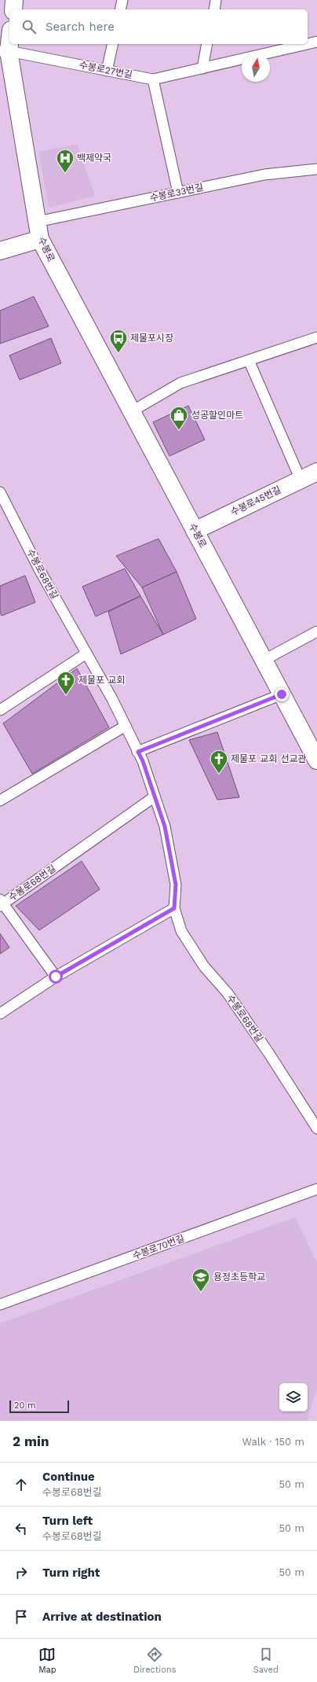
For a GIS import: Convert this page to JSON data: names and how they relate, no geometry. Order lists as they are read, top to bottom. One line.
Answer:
{"streets":{"street":["수봉로","수봉로45번길"],"lane":["수봉로27번길","수봉로33번길","수봉로68번길","수봉로70번길"]},"crossings":[["수봉로27번길","수봉로"],["수봉로33번길","수봉로"],["수봉로","수봉로45번길"]],"places":{"hospital":["백제약국"],"bus stop":["제물포시장"],"shop":["성공할인마트"],"church":["제물포 교회","제물포 교회 선교관"],"school or university":["용정초등학교"]},"scale_bar":"20 m","north":"top","page":{"search":"Search here","scale":"20 m","heading":["2 min","Walk · 150 m"],"list":[["Continue","수봉로68번길","50 m"],["Turn left","수봉로68번길","50 m"],["Turn right","50 m"],"Arrive at destination"],"nav":["Map","Directions","Saved"]}}
